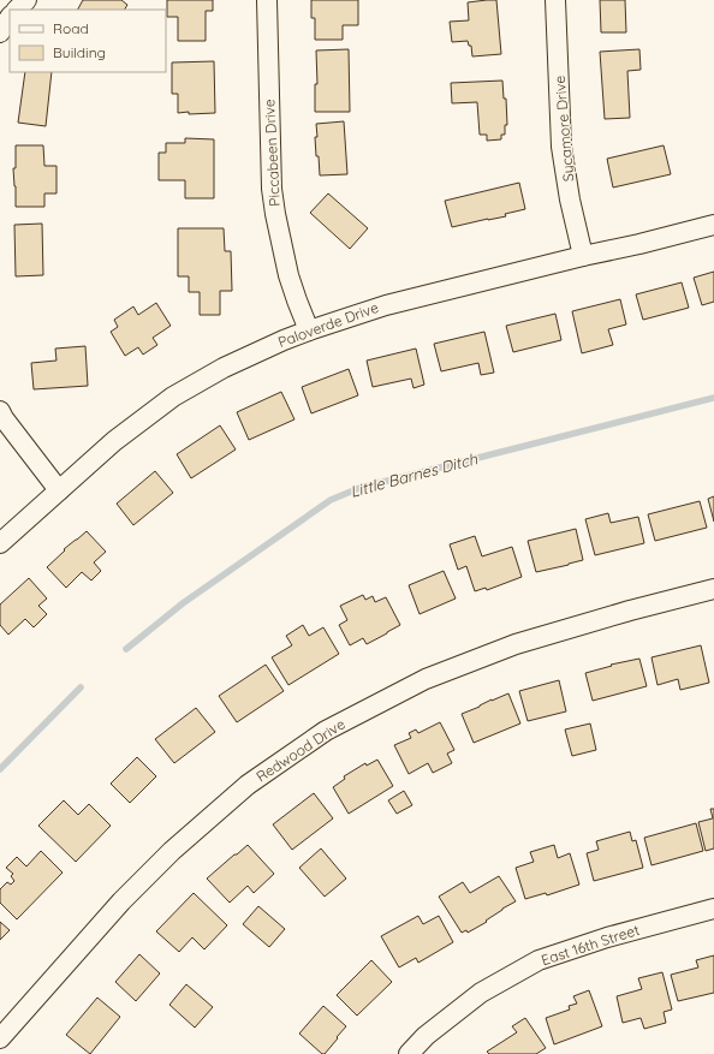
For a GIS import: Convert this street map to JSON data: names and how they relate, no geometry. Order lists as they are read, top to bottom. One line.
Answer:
{"streets":{"street":["Sycamore Drive","Piccabeen Drive","Paloverde Drive","Redwood Drive","East 16th Street"]},"crossings":[["Sycamore Drive","Paloverde Drive"],["Piccabeen Drive","Paloverde Drive"]],"water":["Little Barnes Ditch"],"legend":["Road","Building"]}
